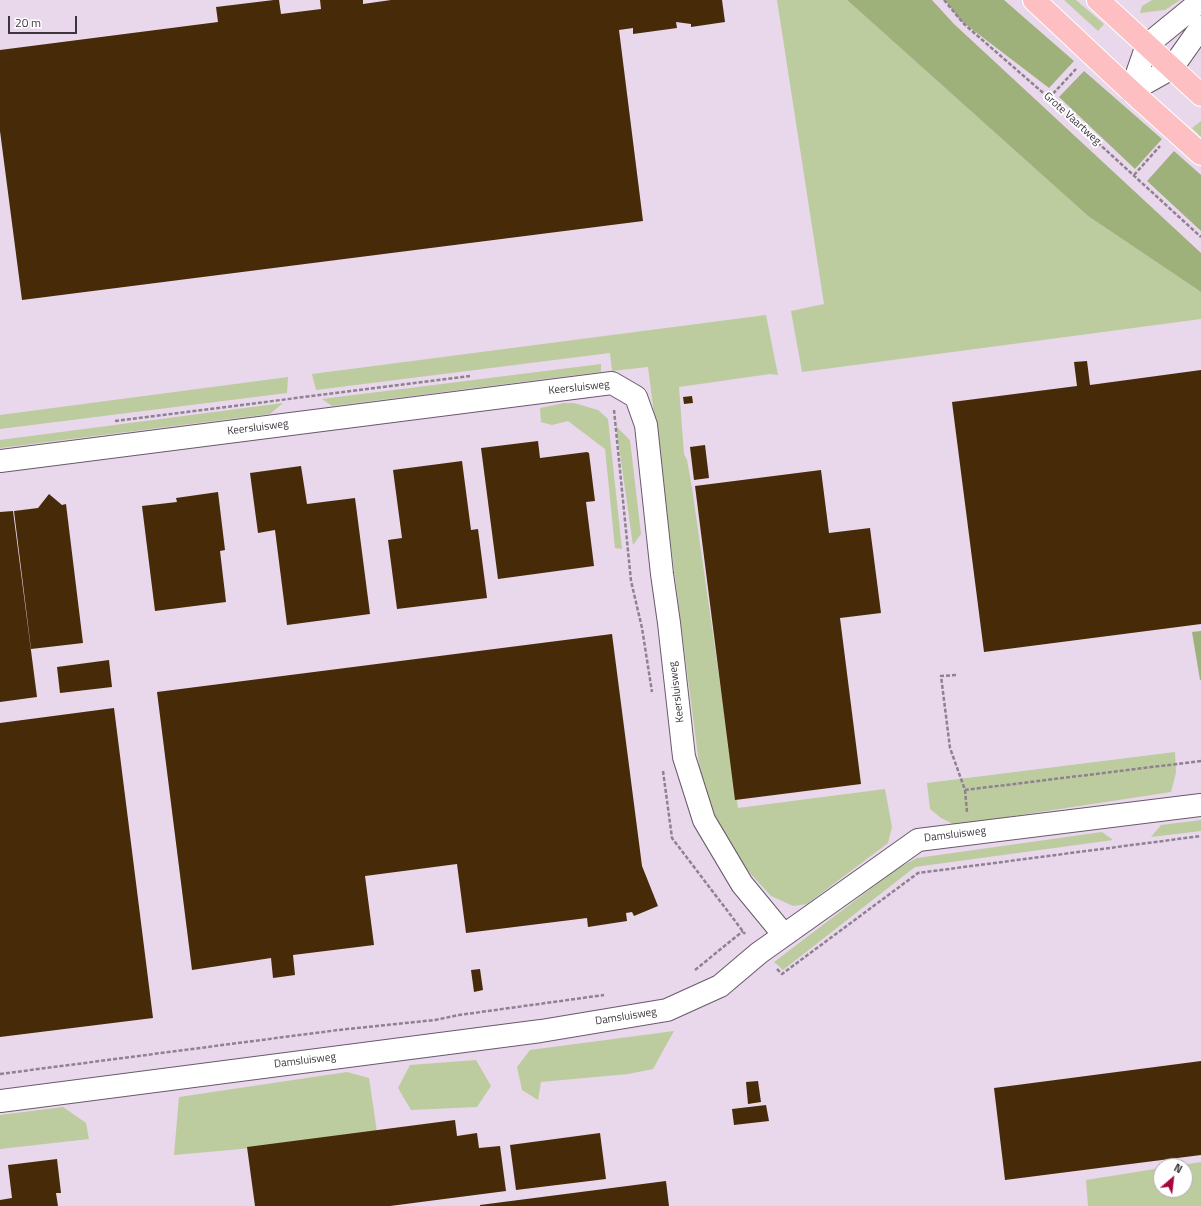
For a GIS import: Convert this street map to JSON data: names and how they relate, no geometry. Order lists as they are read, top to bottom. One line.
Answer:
{"streets":{"street":["Keersluisweg","Damsluisweg"],"path":["Grote Vaartweg"]},"crossings":[["Keersluisweg","Damsluisweg"]],"scale_bar":"20 m","north":"top right"}
